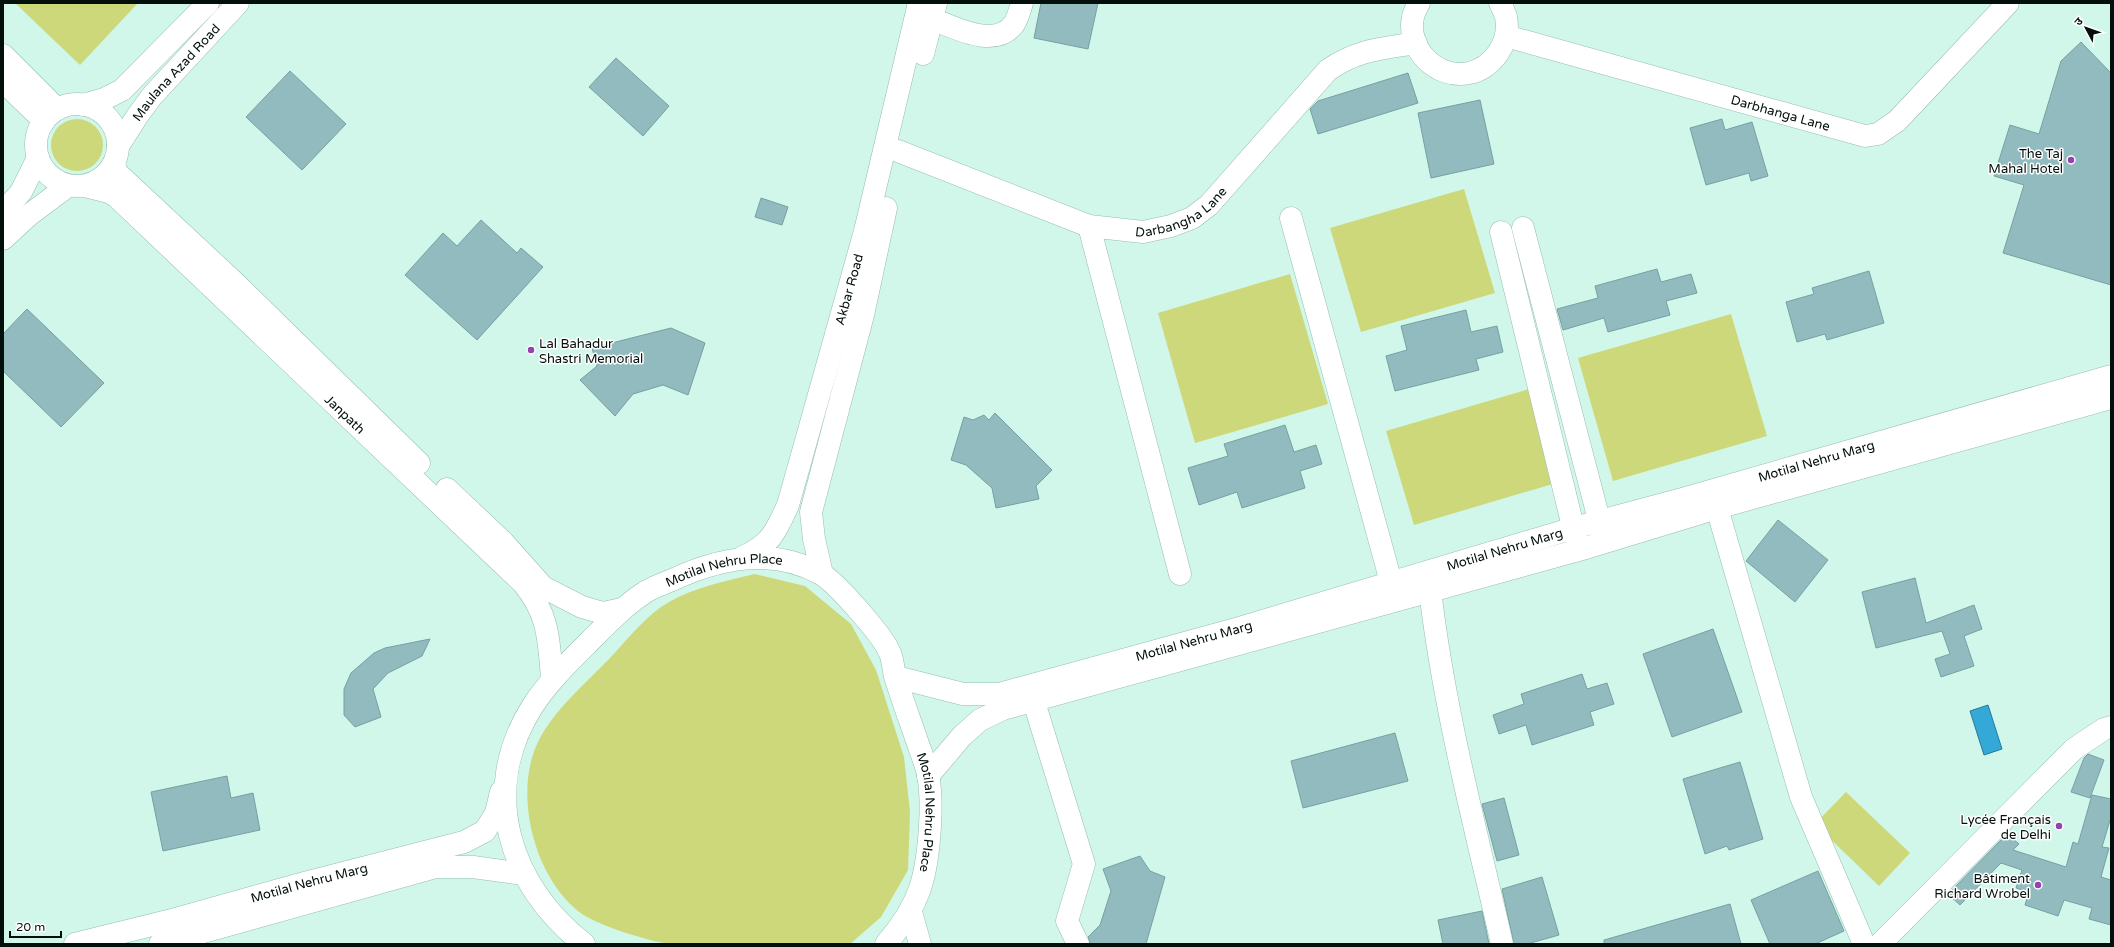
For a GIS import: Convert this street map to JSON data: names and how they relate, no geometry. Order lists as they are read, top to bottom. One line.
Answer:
{"streets":{"main road":["Maulana Azad Road","Darbhanga Lane","Darbangha Lane","Akbar Road","Janpath","Motilal Nehru Marg","Motilal Nehru Place"]},"crossings":[["Maulana Azad Road","Janpath"],["Darbangha Lane","Akbar Road"],["Akbar Road","Motilal Nehru Place"],["Janpath","Motilal Nehru Place"],["Motilal Nehru Marg","Motilal Nehru Place"]],"places":["The Taj Mahal Hotel","Lal Bahadur Shastri Memorial","Lycée Français de Delhi","Bâtiment Richard Wrobel"],"scale_bar":"20 m","north":"top left"}
